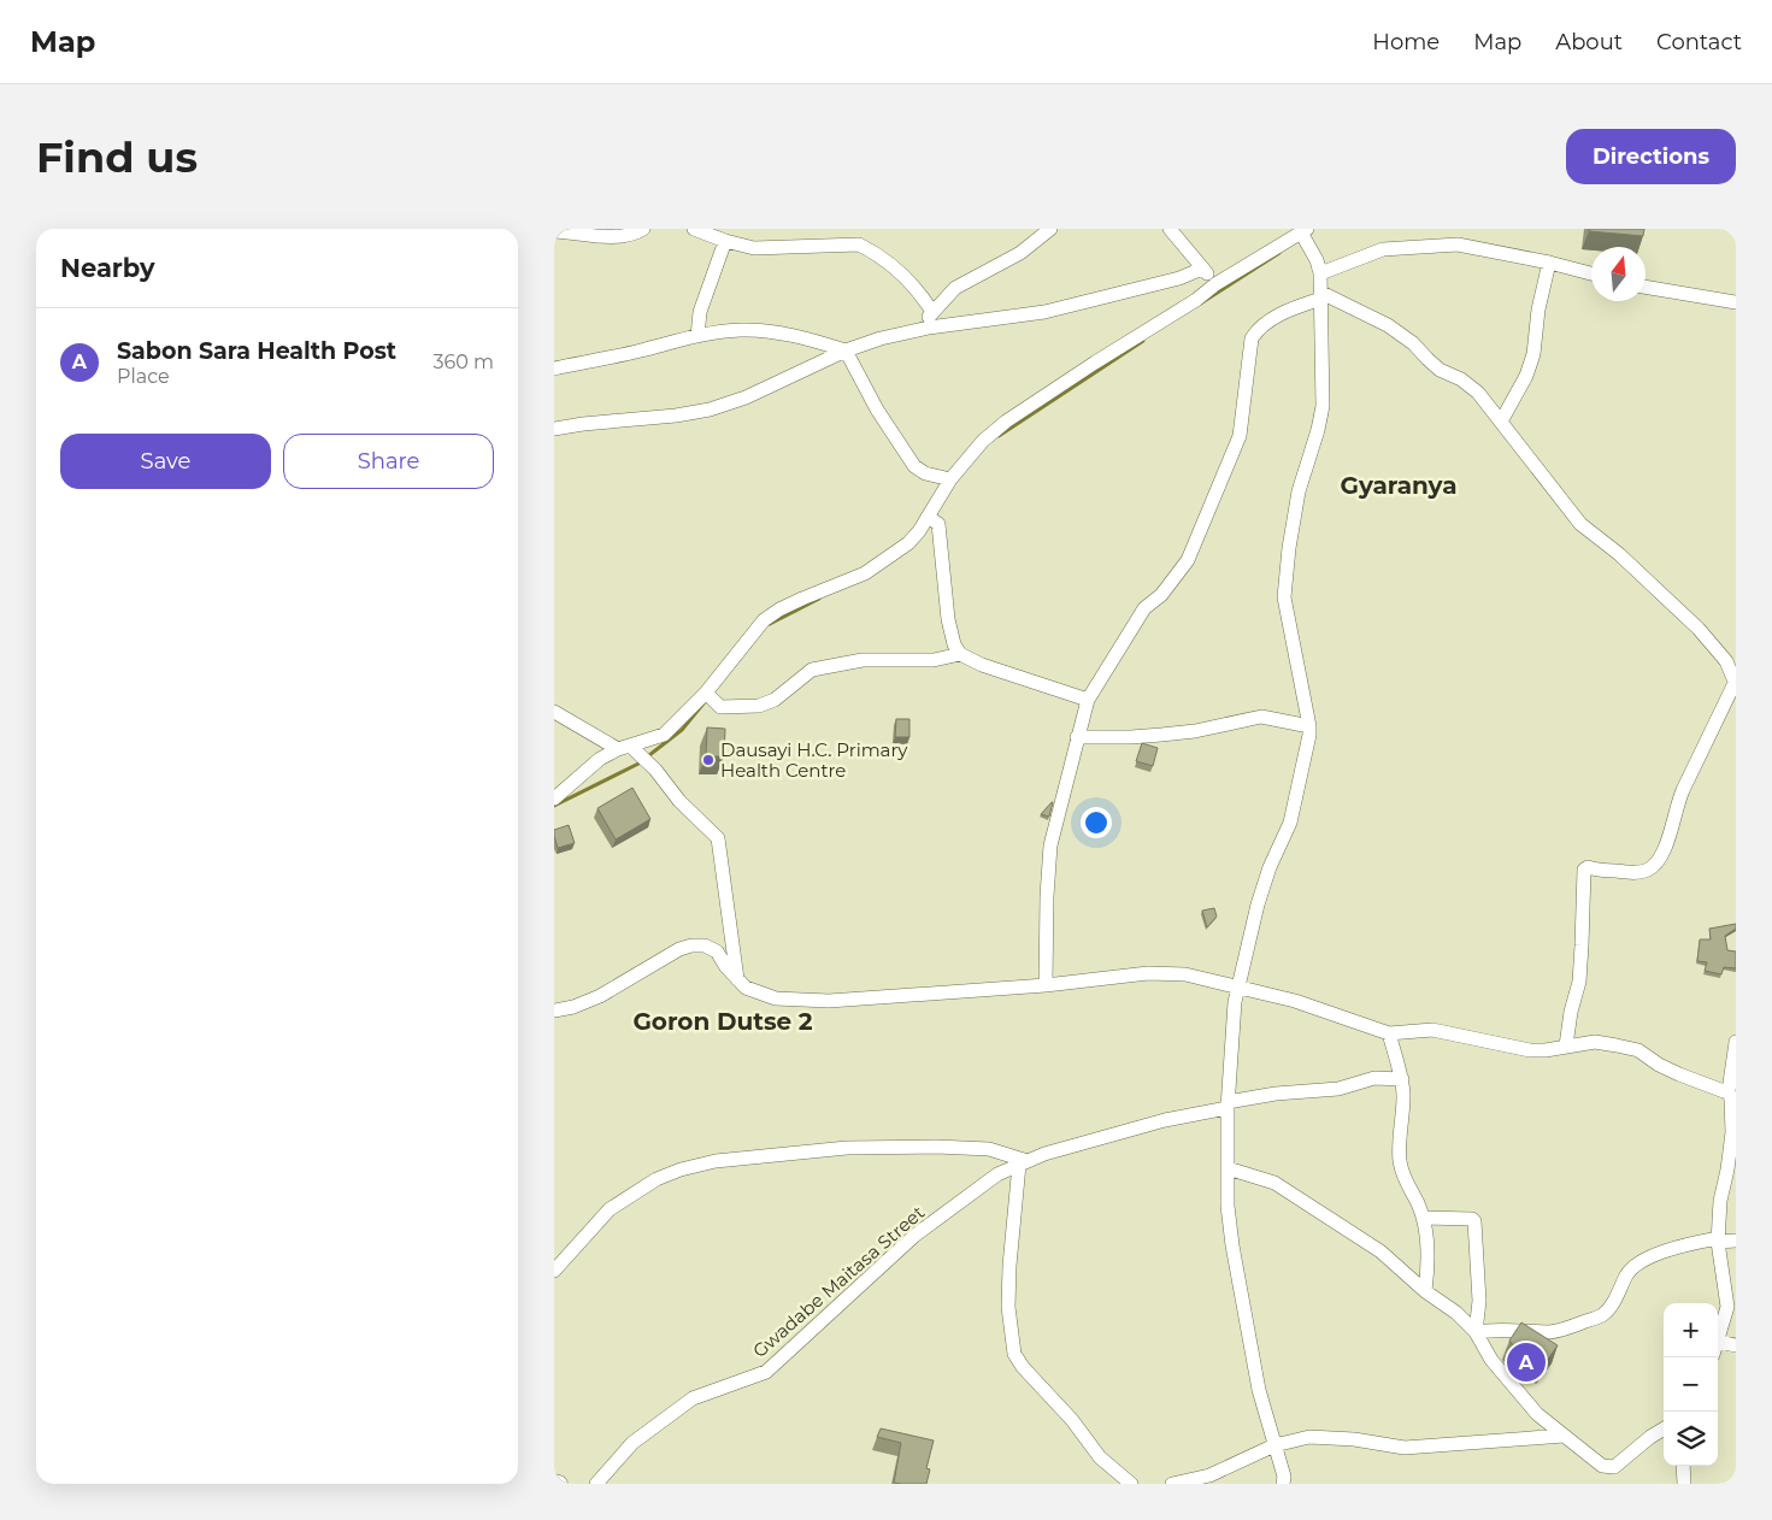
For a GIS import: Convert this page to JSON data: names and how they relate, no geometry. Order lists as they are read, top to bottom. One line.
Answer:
{"streets":{"street":["Gwadabe Maitasa Street"]},"districts":["Gyaranya","Goron Dutse 2"],"places":["Dausayi H.C. Primary Health Centre"],"north":"top","page":{"header":"Map","nav":["Home","Map","About","Contact"],"buttons":["Directions",["Save","Share"]],"title":"Find us","heading":"Nearby","list":[{"mark":"A","name":"Sabon Sara Health Post","note":"Place","value":"360 m"}],"map_buttons":["+","−"],"pins":"A"}}
